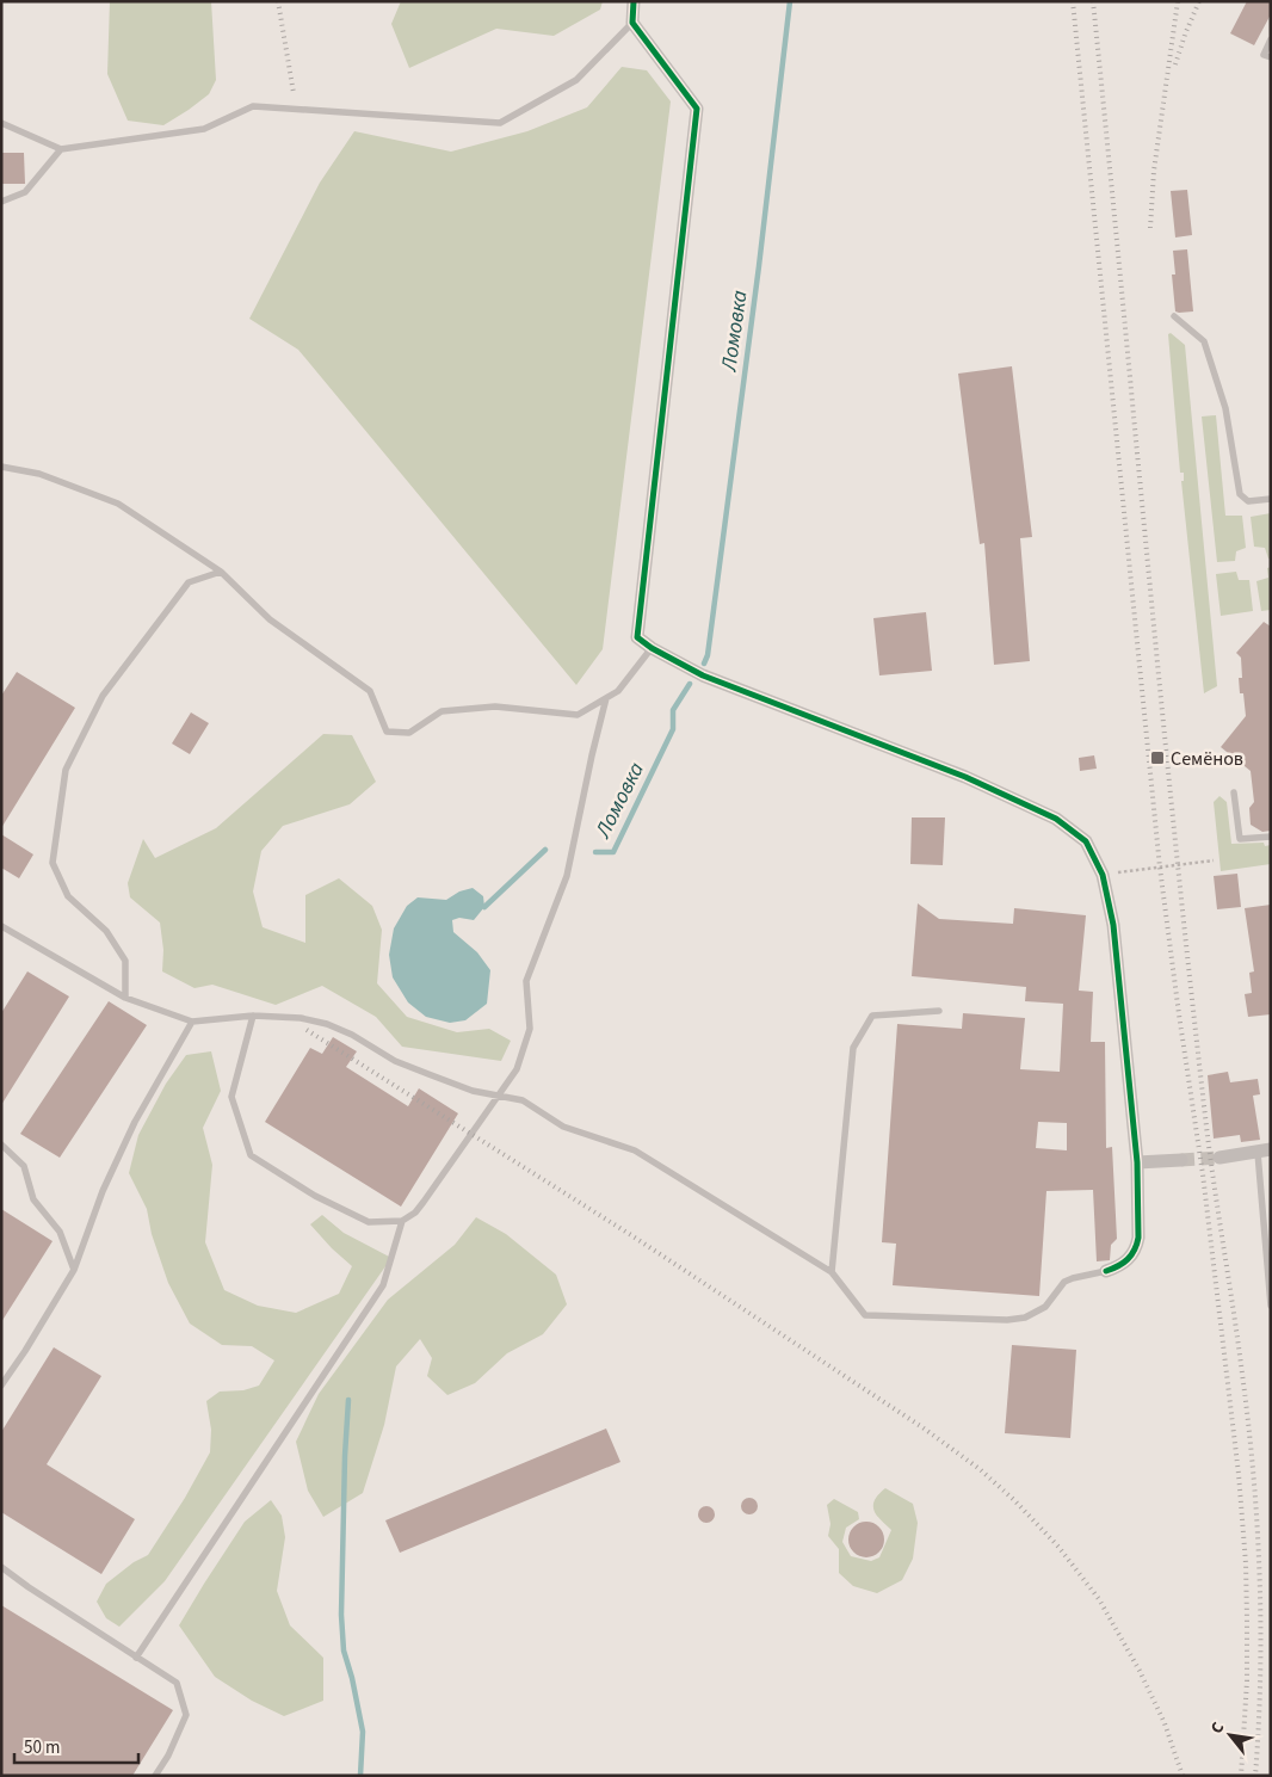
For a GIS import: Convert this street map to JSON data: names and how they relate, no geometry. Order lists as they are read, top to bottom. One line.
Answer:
{"water":["Ломовка"],"places":{"transit":["Семёнов"]},"scale_bar":"50 m","north":"top left"}
